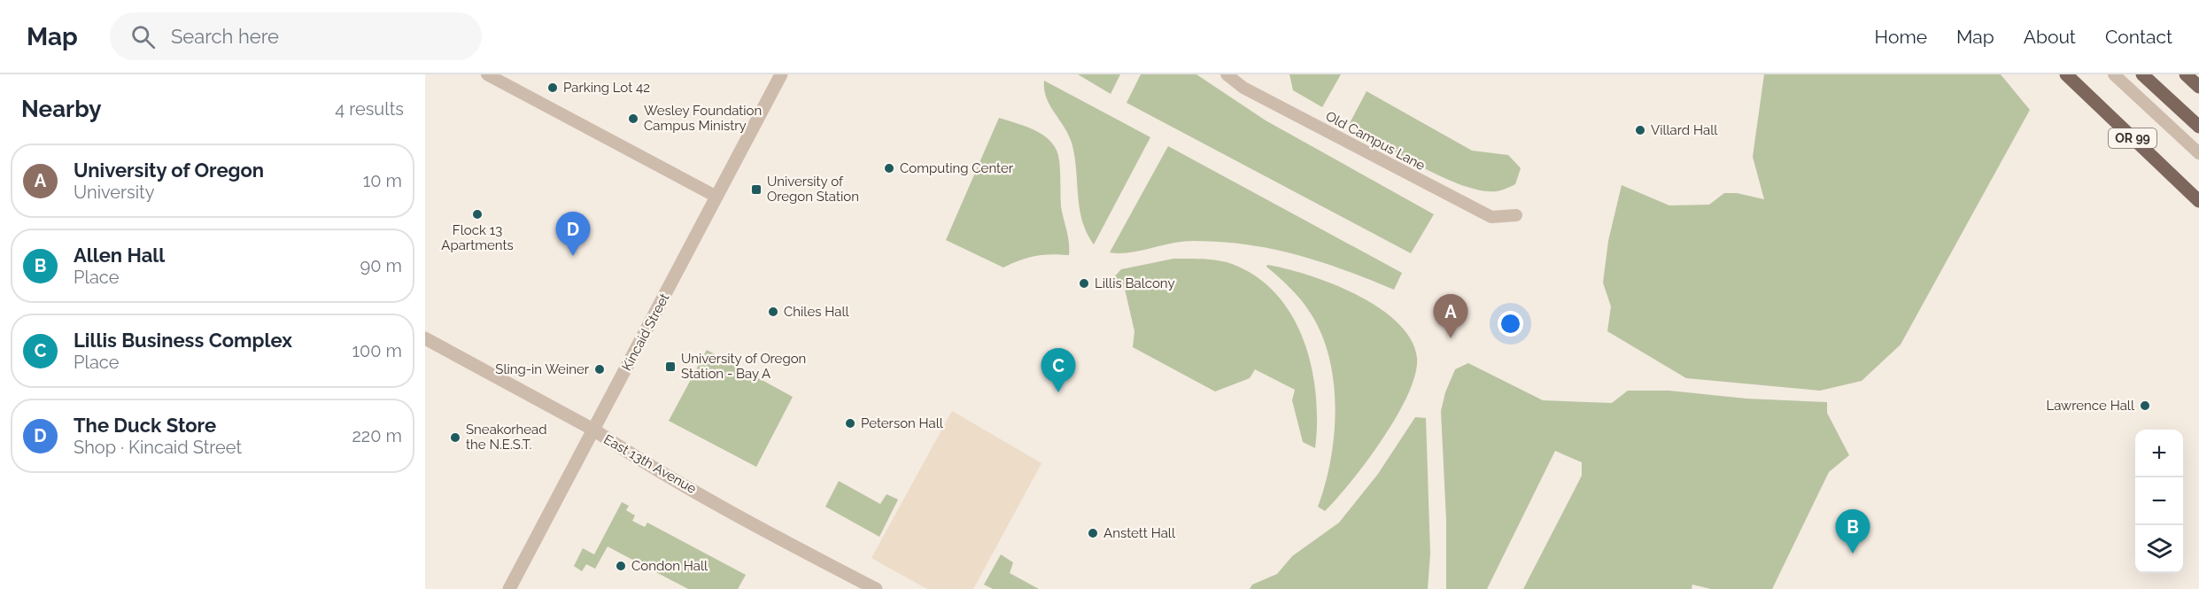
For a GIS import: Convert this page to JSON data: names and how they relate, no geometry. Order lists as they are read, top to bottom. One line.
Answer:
{"streets":{"main road":["OR 99"],"street":["Kincaid Street","East 13th Avenue"],"lane":["Old Campus Lane"]},"crossings":[["Kincaid Street","East 13th Avenue"]],"places":{"other":["Parking Lot 42","Wesley Foundation Campus Ministry","Villard Hall","Computing Center","Flock 13 Apartments","Lillis Balcony","Chiles Hall","Sling-in Weiner","Lawrence Hall","Peterson Hall","Sneakorhead the N.E.S.T.","Anstett Hall","Condon Hall"],"transit":["University of Oregon Station","University of Oregon Station - Bay A"]},"page":{"header":"Map","search":"Search here","nav":["Home","Map","About","Contact"],"heading":["Nearby","4 results"],"list":[{"mark":"A","name":"University of Oregon","note":"University","value":"10 m"},{"mark":"B","name":"Allen Hall","note":"Place","value":"90 m"},{"mark":"C","name":"Lillis Business Complex","note":"Place","value":"100 m"},{"mark":"D","name":"The Duck Store","note":"Shop · Kincaid Street","value":"220 m"}],"pins":["D","A","C","B"],"map_buttons":["+","−"]}}
